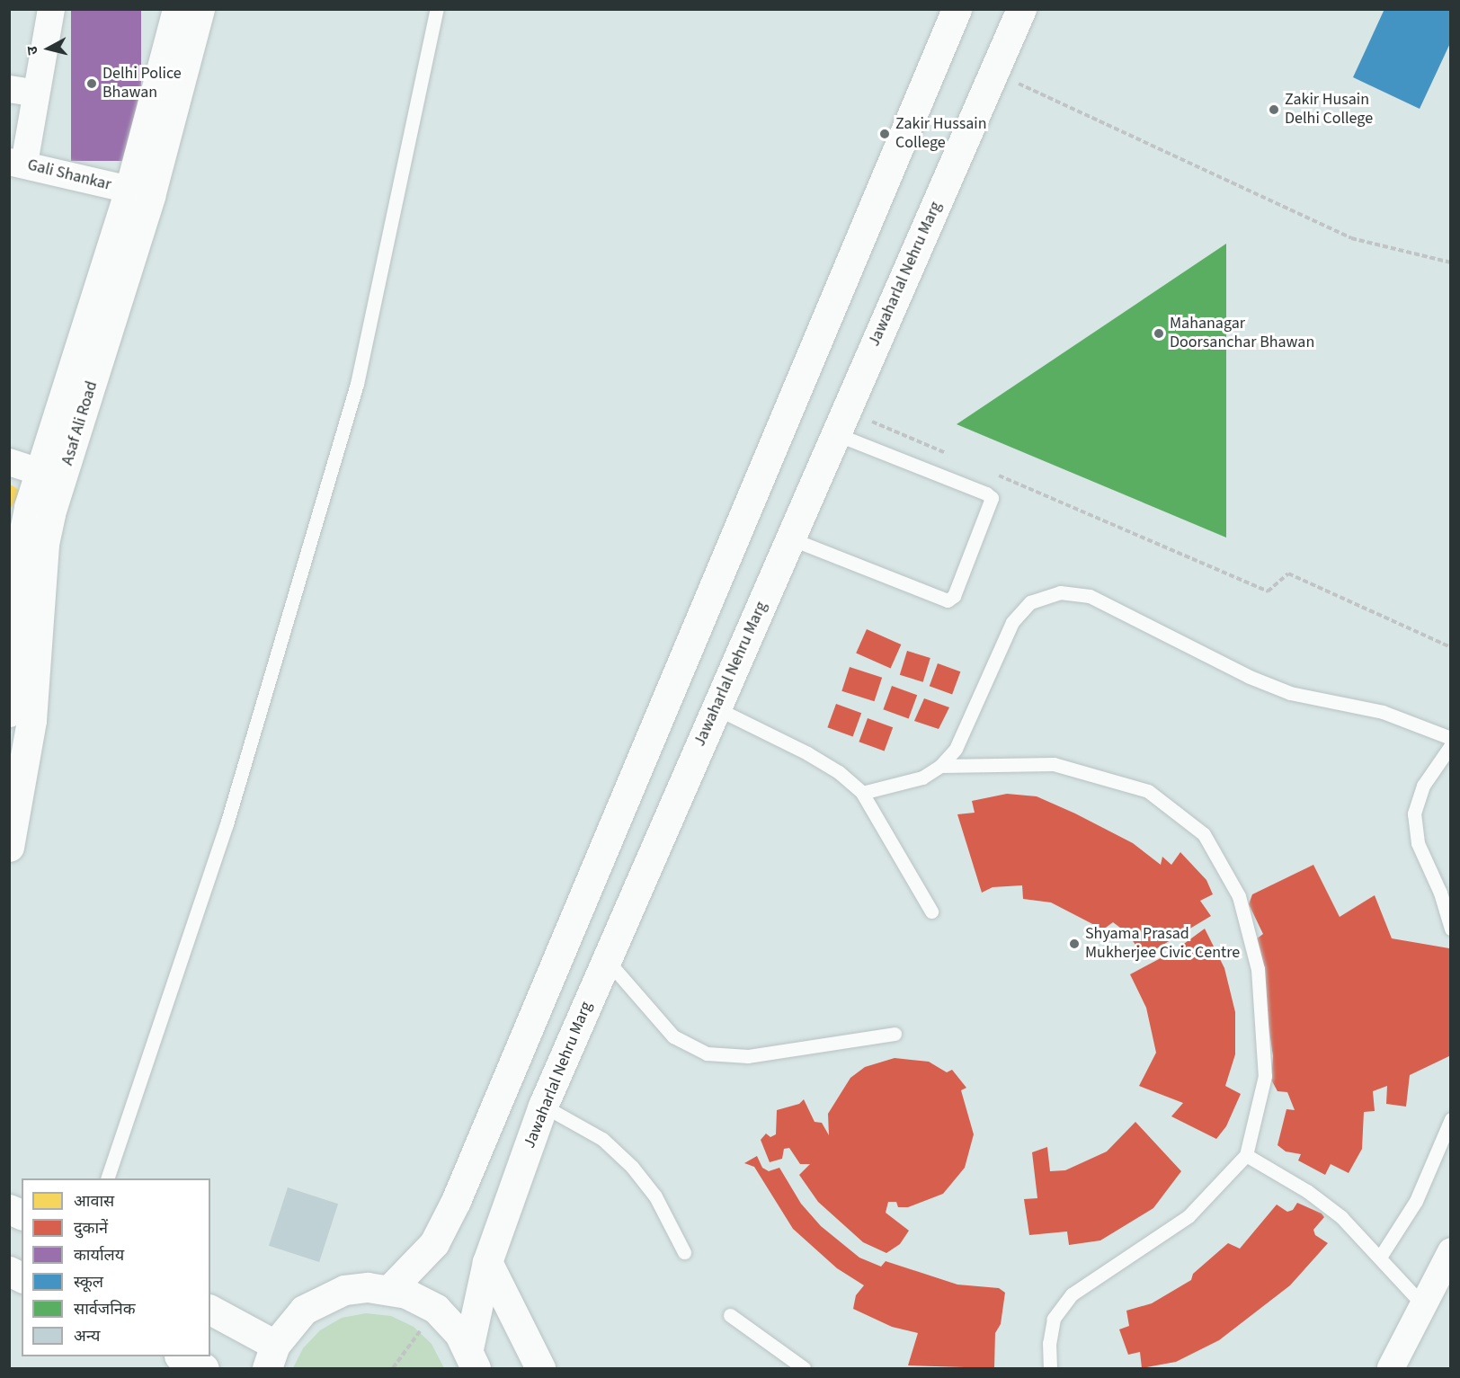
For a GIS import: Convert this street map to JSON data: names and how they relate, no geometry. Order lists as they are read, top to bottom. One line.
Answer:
{"streets":{"main road":["Jawaharlal Nehru Marg","Asaf Ali Road"],"street":["Gali Shankar"]},"crossings":[["Gali Shankar","Asaf Ali Road"]],"places":["Delhi Police Bhawan","Zakir Husain Delhi College","Zakir Hussain College","Mahanagar Doorsanchar Bhawan","Shyama Prasad Mukherjee Civic Centre"],"legend":["आवास","दुकानें","कार्यालय","स्कूल","सार्वजनिक","अन्य"],"north":"left"}
